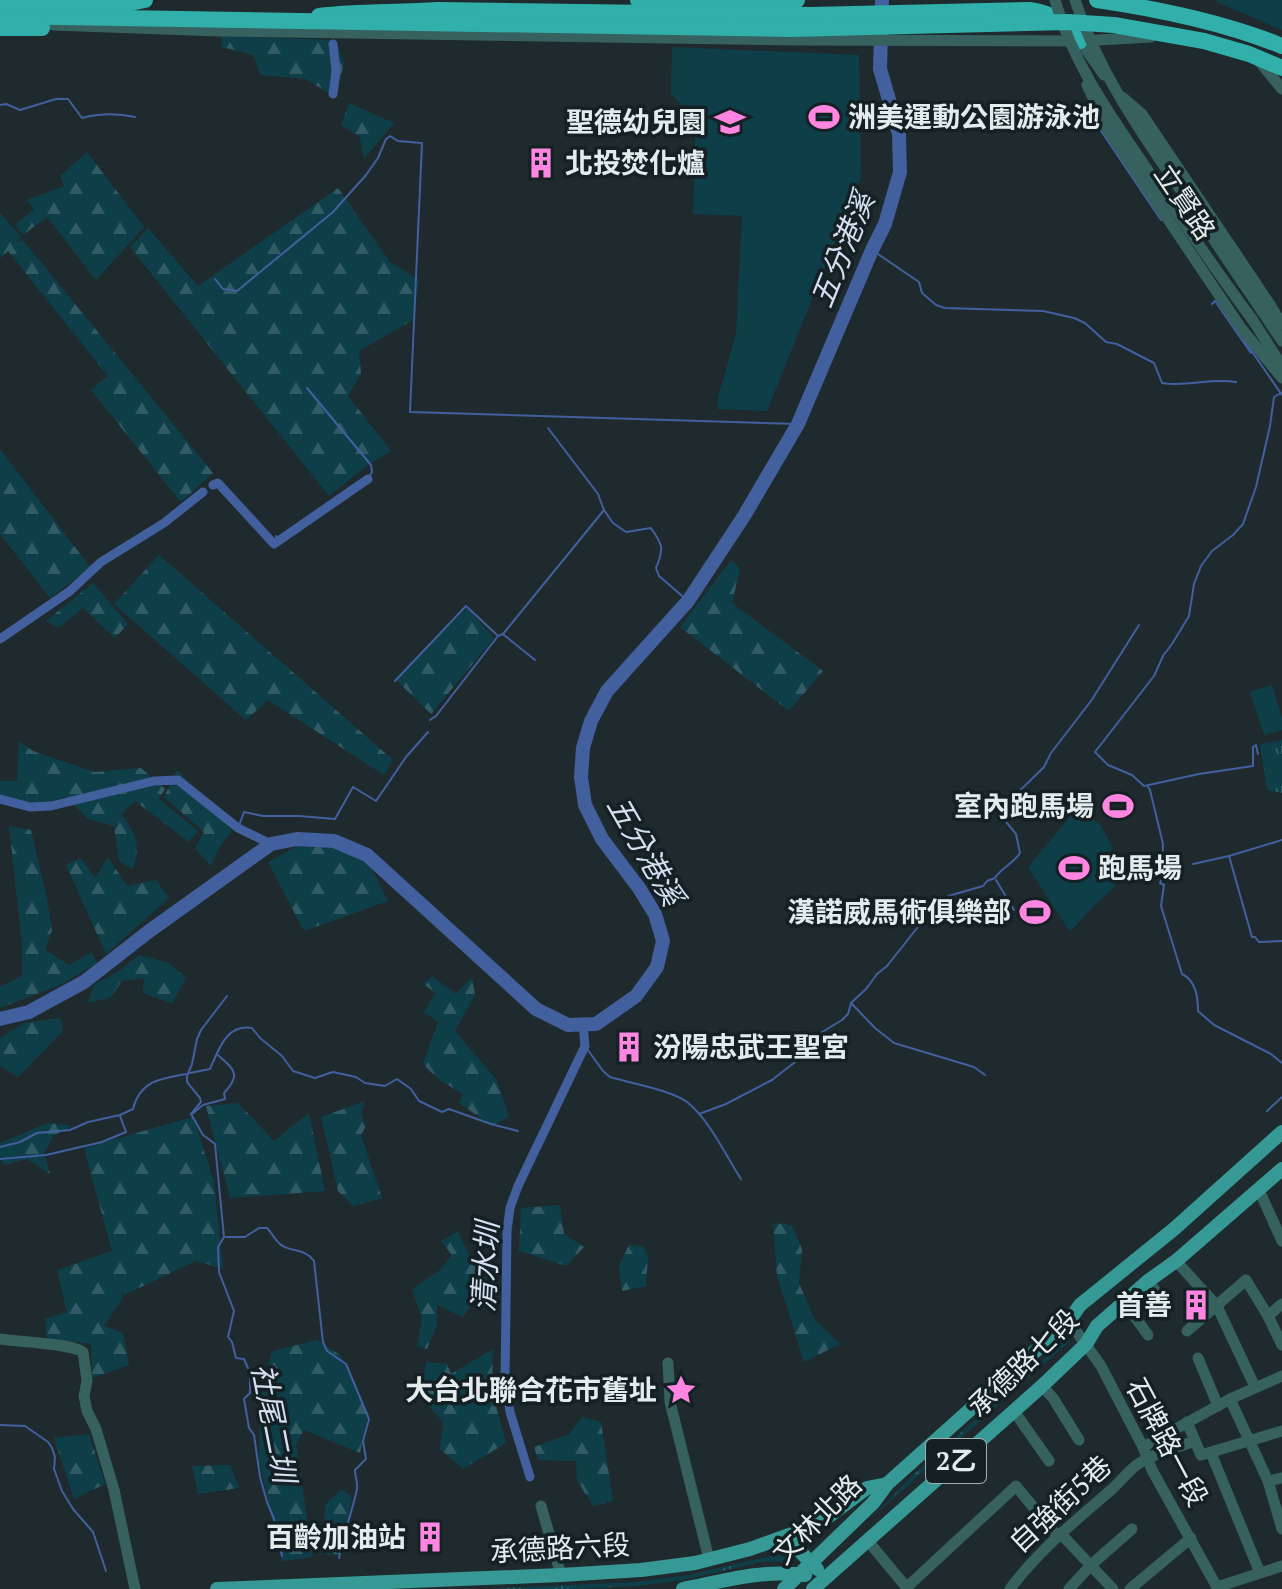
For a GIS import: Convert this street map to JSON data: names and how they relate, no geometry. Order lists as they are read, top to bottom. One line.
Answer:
{"streets":{"main road":["承德路七段","2乙","文林北路","承德路六段"],"street":["立賢路","石牌路一段","自強街5巷"]},"crossings":[["承德路七段","石牌路一段"],["承德路七段","文林北路"],["承德路七段","承德路六段"],["石牌路一段","自強街5巷"],["文林北路","承德路六段"]],"water":["五分港溪","清水圳","社尾二圳"],"places":{"sports":["洲美運動公園游泳池","室內跑馬場","跑馬場","漢諾威馬術俱樂部"],"school or university":["聖德幼兒園"],"building":["北投焚化爐","汾陽忠武王聖宮","首善","百齡加油站"],"place":["大台北聯合花市舊址"]}}
